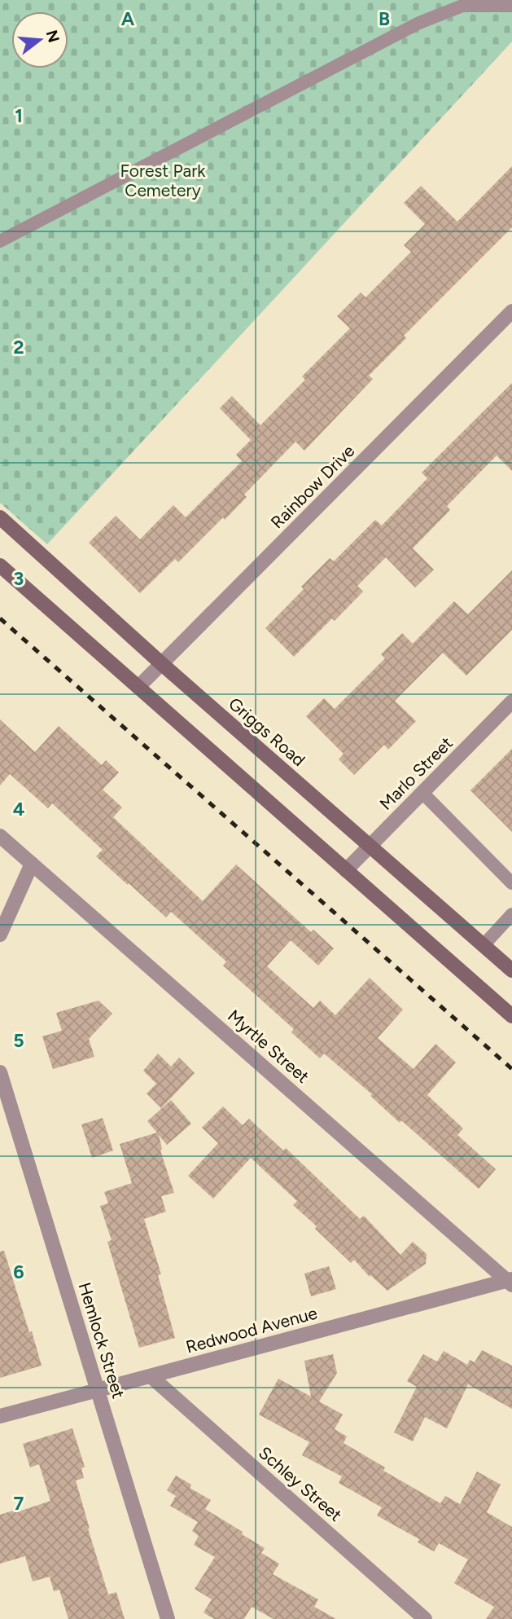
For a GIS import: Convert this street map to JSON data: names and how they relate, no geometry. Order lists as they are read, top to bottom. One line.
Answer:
{"streets":{"main road":["Griggs Road"],"street":["Rainbow Drive","Marlo Street","Myrtle Street","Redwood Avenue","Hemlock Street","Schley Street"]},"crossings":[["Rainbow Drive","Griggs Road"],["Griggs Road","Marlo Street"],["Myrtle Street","Redwood Avenue"],["Redwood Avenue","Hemlock Street"],["Redwood Avenue","Schley Street"]],"parks":["Forest Park Cemetery"],"north":"right","grid":{"columns":["A","B"],"rows":["1","2","3","4","5","6","7"]}}
